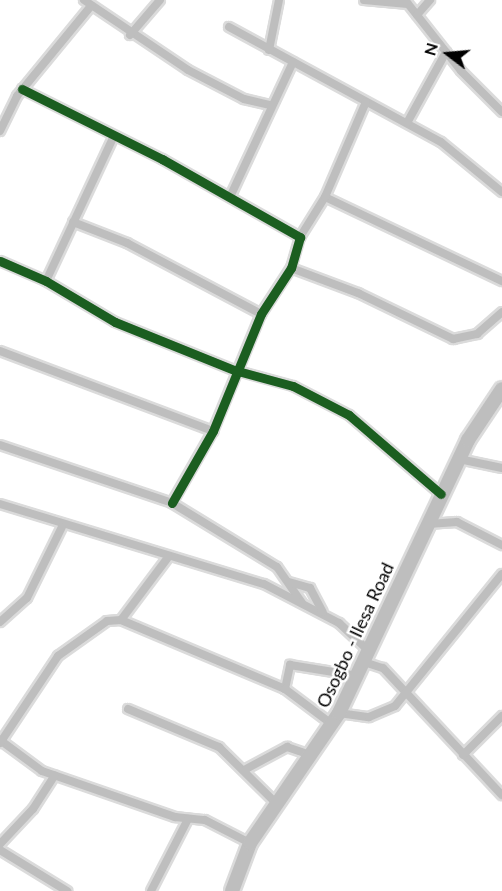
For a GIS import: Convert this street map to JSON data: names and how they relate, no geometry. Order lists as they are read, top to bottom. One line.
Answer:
{"streets":{"main road":["Osogbo - Ilesa Road"]},"north":"left"}
